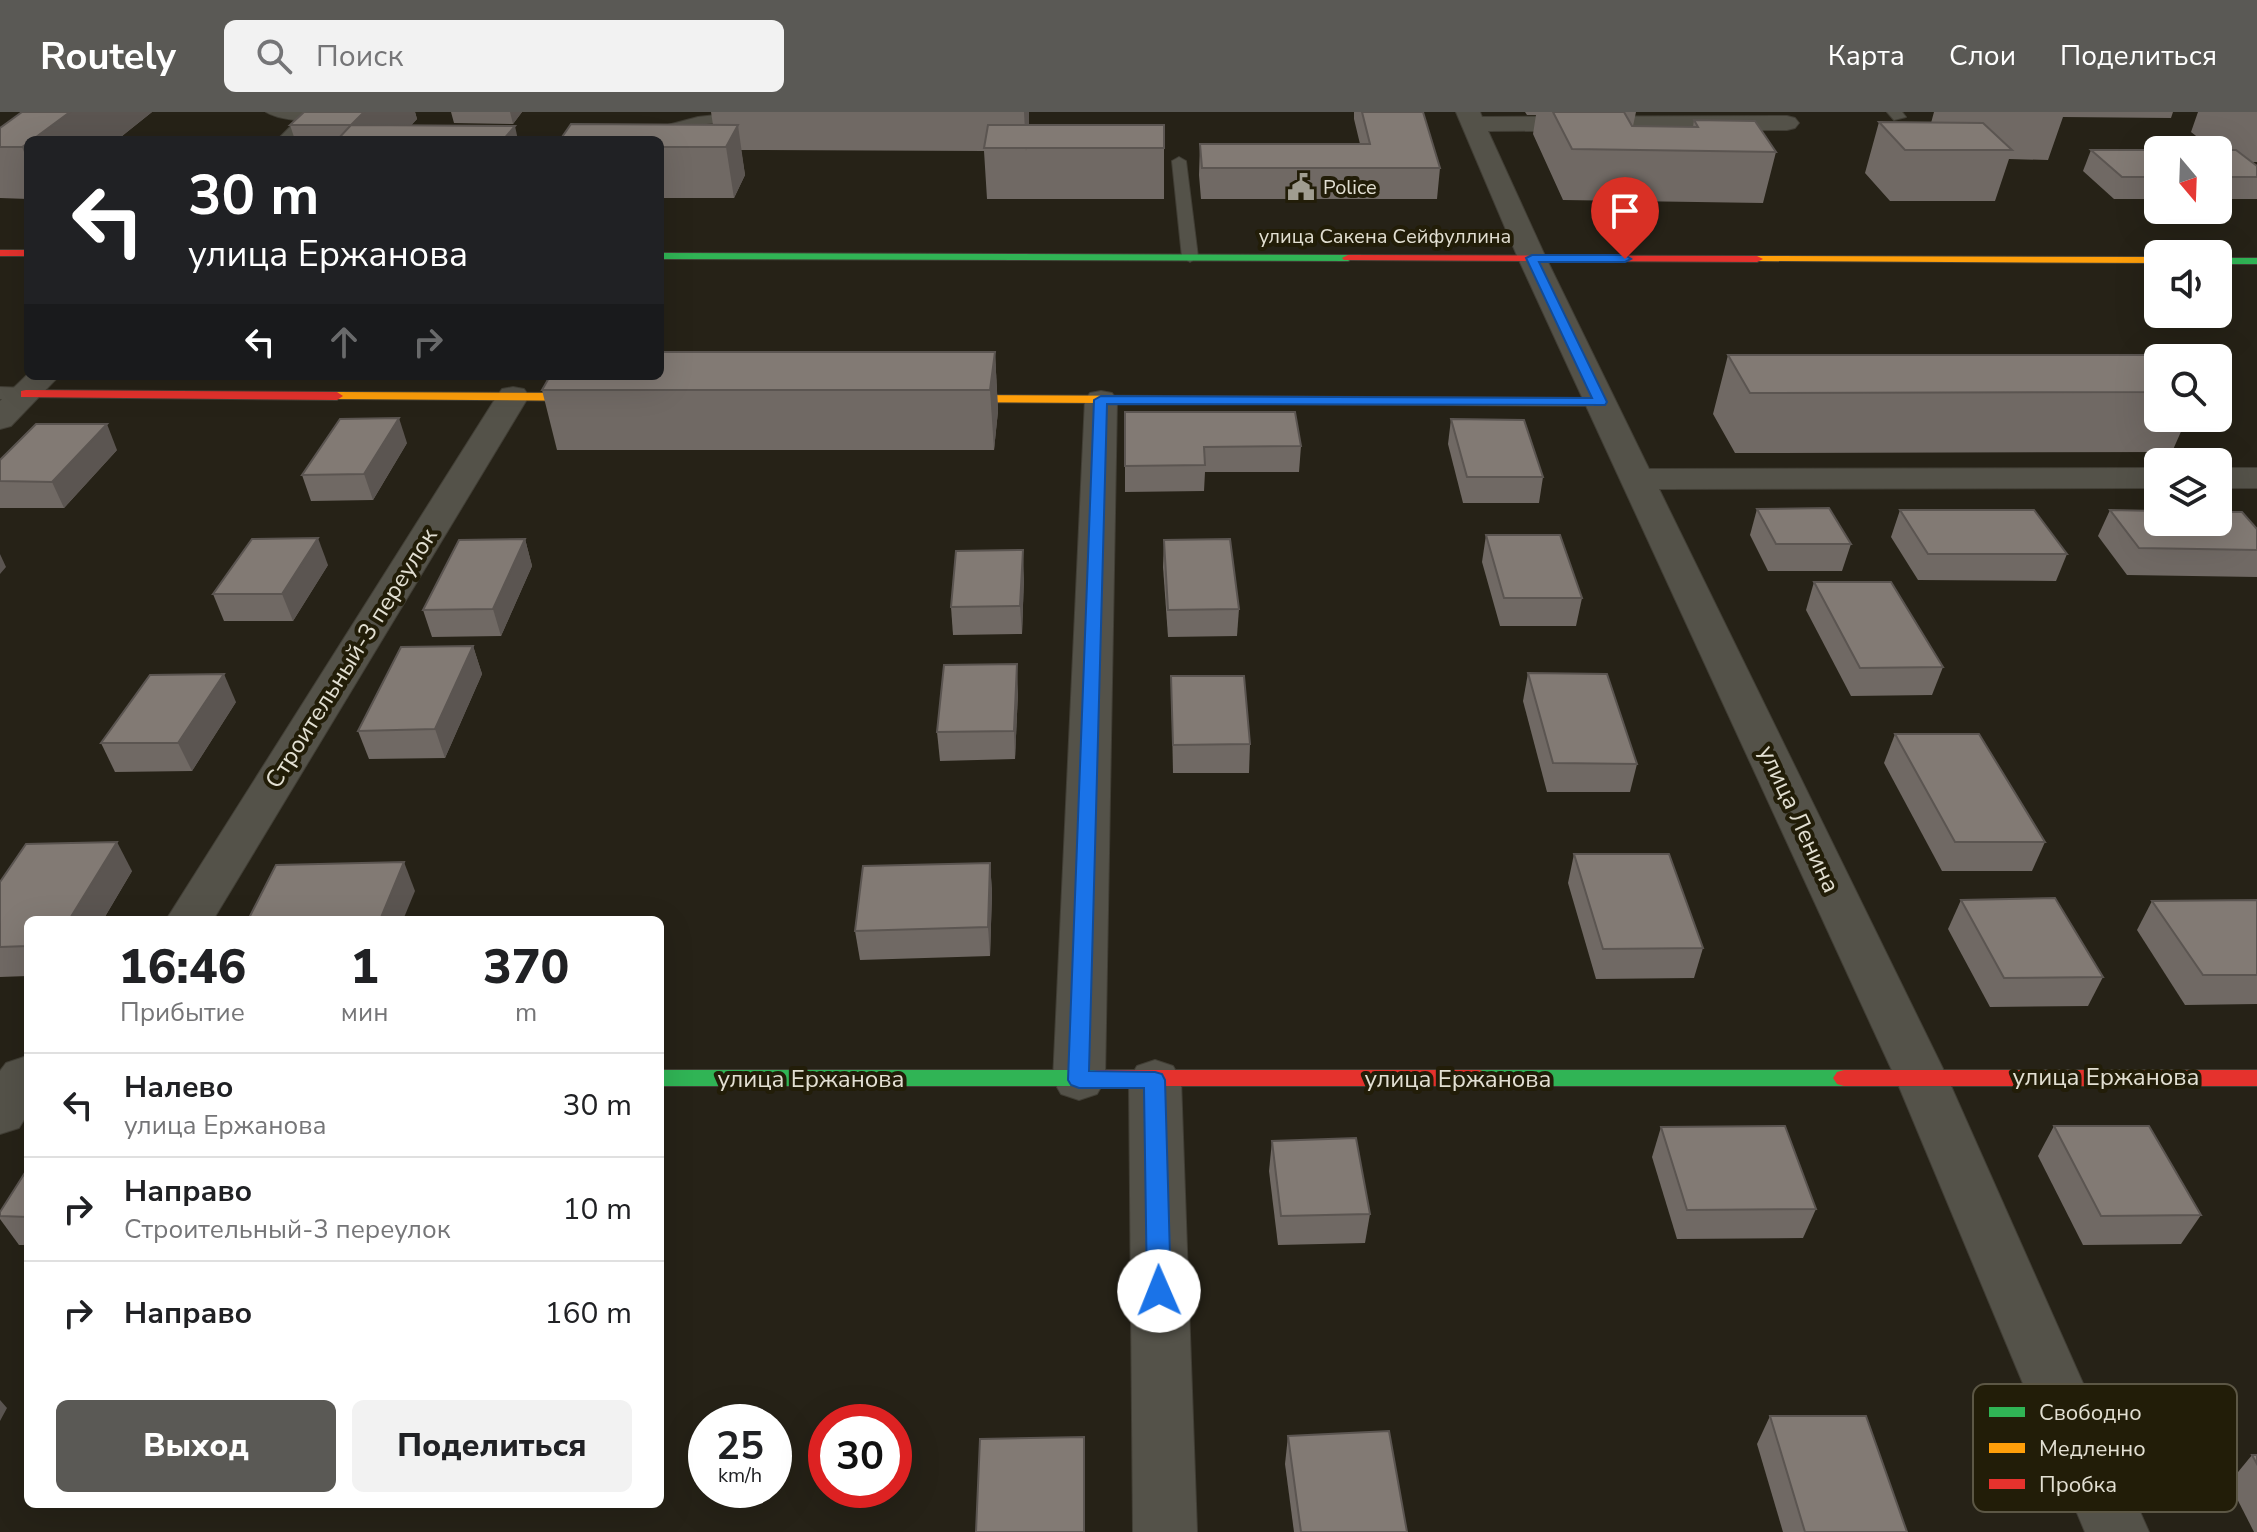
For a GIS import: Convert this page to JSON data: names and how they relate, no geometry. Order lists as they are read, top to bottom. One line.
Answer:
{"streets":{"street":["улица Сакена Сейфуллина","Строительный-3 переулок","улица Ленина","улица Ержанова"]},"crossings":[["улица Сакена Сейфуллина","улица Ленина"],["улица Ленина","улица Ержанова"]],"places":{"public building":["Police"]},"legend":["Свободно","Медленно","Пробка"],"north":"bottom","page":{"header":"Routely","search":"Поиск","nav":["Карта","Слои","Поделиться"],"turn":["30 m","улица Ержанова"],"eta":["16:46","Прибытие","1","мин","370","m"],"list":[{"name":"Налево","note":"улица Ержанова","value":"30 m"},{"name":"Направо","note":"Строительный-3 переулок","value":"10 m"},{"name":"Направо","value":"160 m"}],"buttons":["Выход","Поделиться"],"speed":"25 km/h","limit":"30"}}
